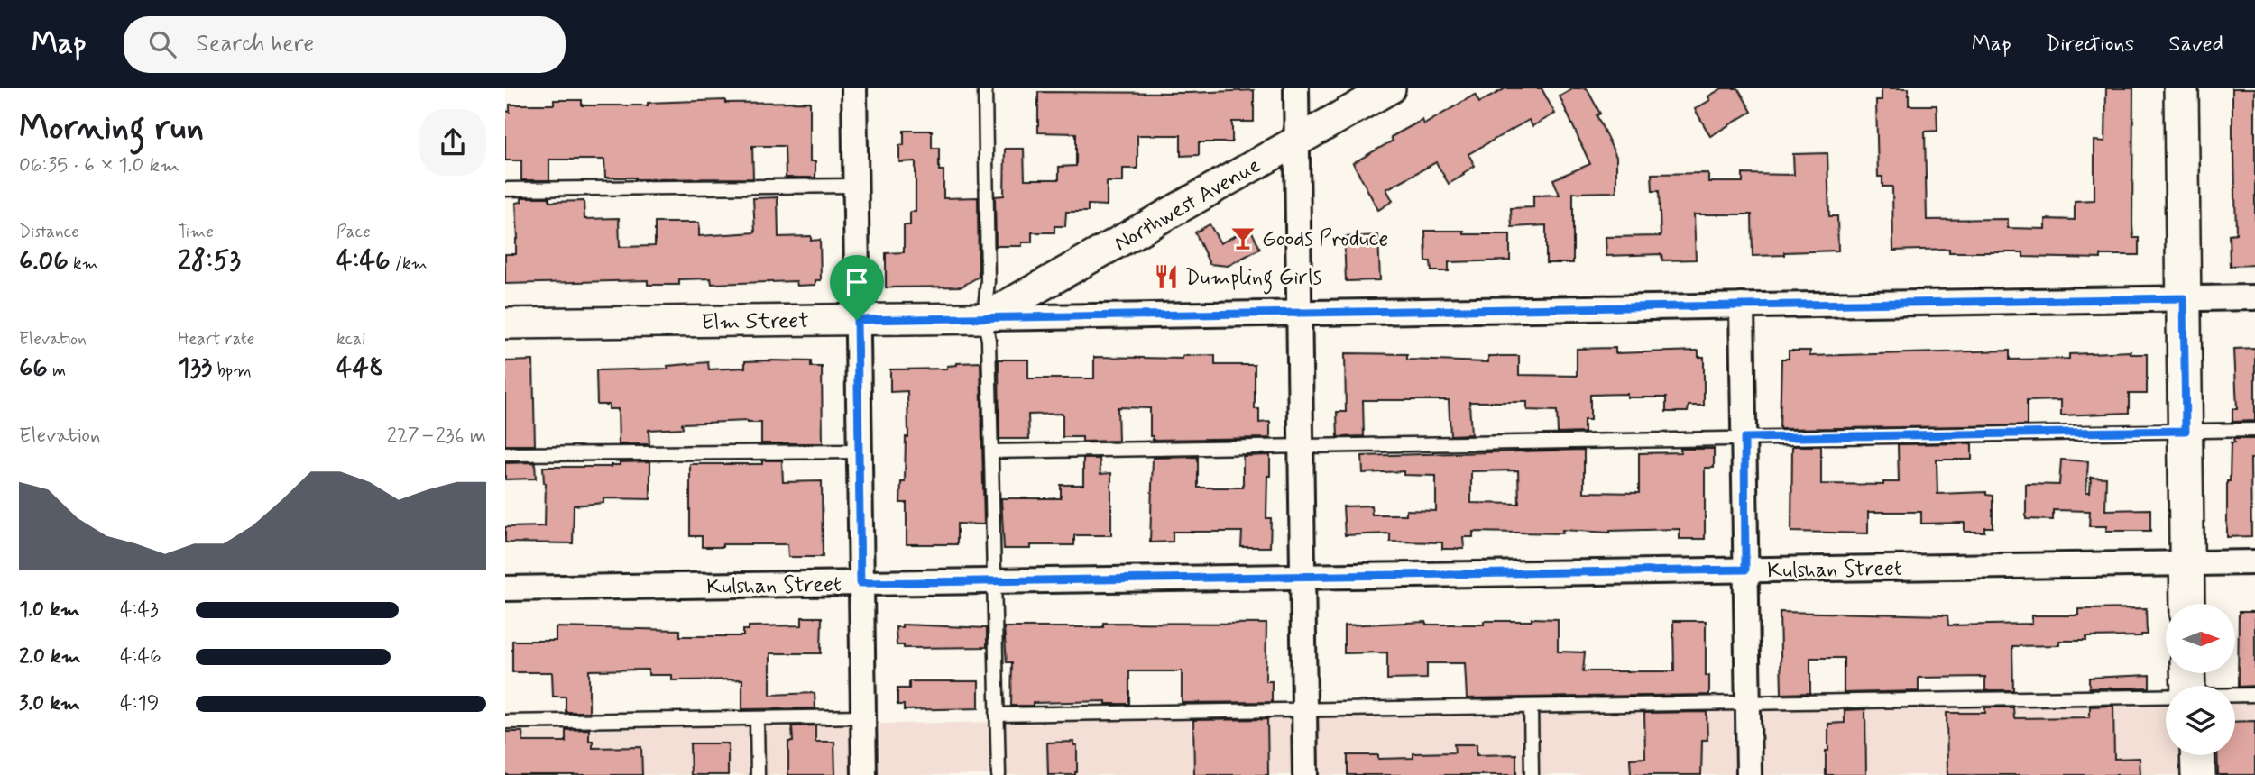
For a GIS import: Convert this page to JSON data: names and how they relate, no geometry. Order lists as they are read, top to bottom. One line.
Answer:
{"streets":{"street":["Northwest Avenue","Elm Street","Kulshan Street"]},"crossings":[["Northwest Avenue","Elm Street"]],"places":{"bar":["Goods Produce"],"restaurant":["Dumpling Girls"]},"north":"right","page":{"header":"Map","search":"Search here","nav":["Map","Directions","Saved"],"heading":["Morning run","06:35 · 6 × 1.0 km"],"stats":[["Distance","6.06 km"],["Time","28:53"],["Pace","4:46 /km"],["Elevation","66 m"],["Heart rate","133 bpm"],["kcal","448"]],"chart":["Elevation","227–236 m"],"list":[{"name":"1.0 km","note":"4:43"},{"name":"2.0 km","note":"4:46"},{"name":"3.0 km","note":"4:19"}]}}
